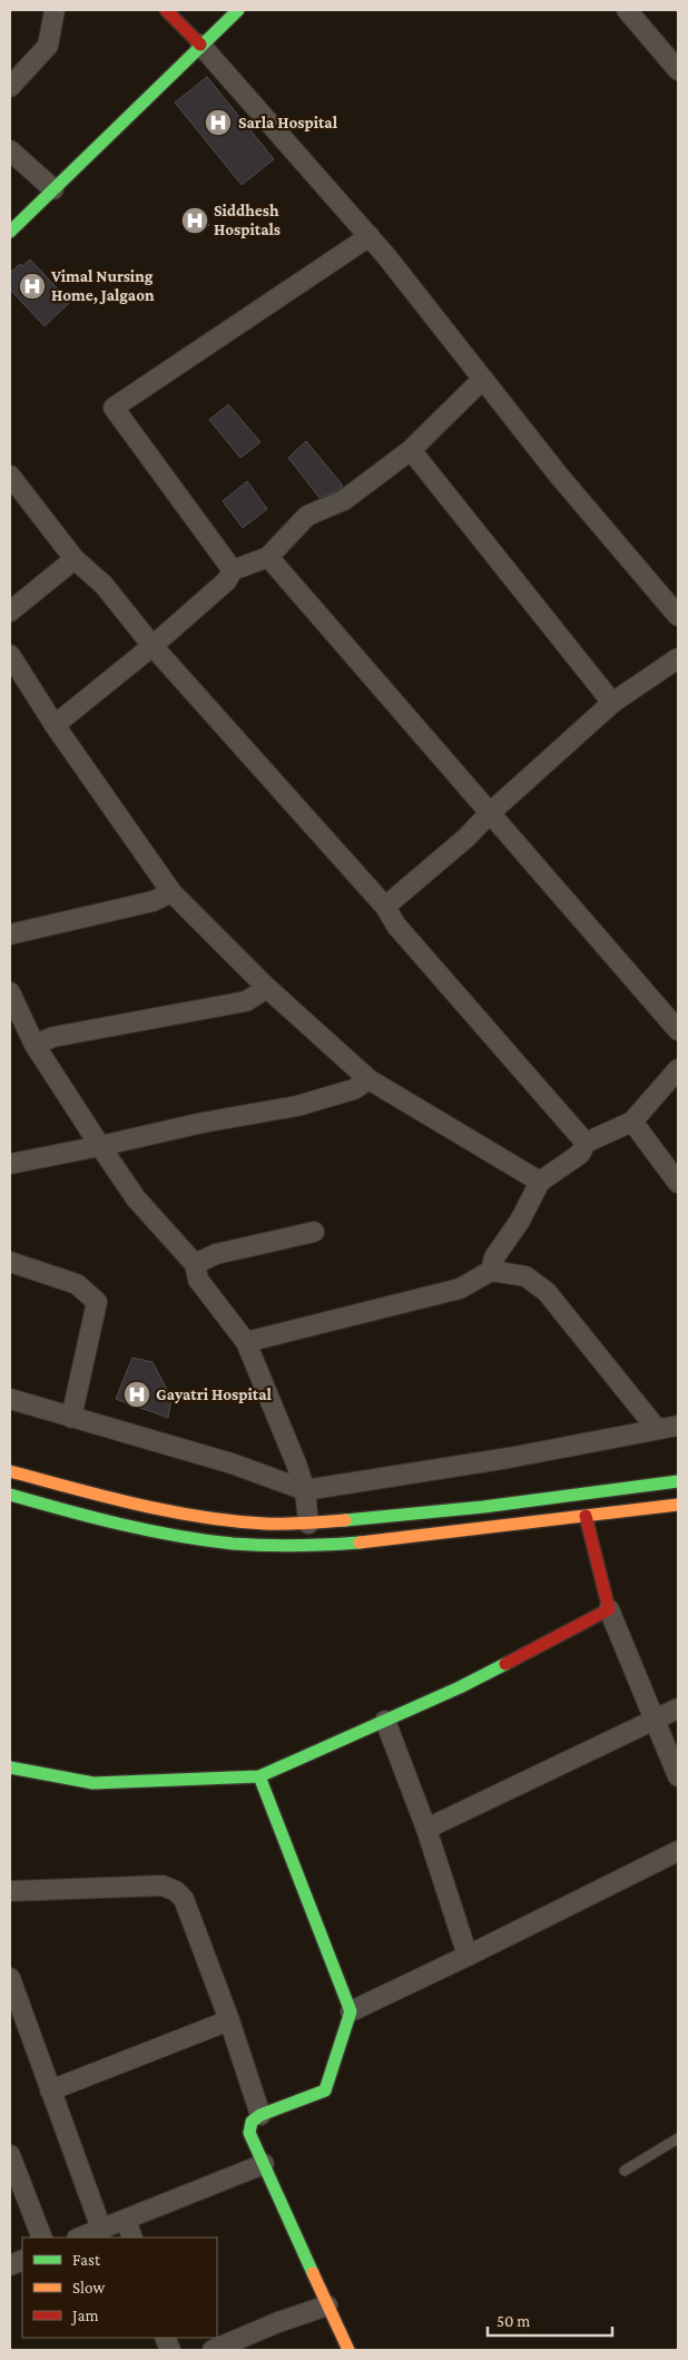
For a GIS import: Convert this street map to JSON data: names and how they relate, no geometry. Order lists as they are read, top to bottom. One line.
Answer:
{"places":{"hospital":["Sarla Hospital","Siddhesh Hospitals","Vimal Nursing Home, Jalgaon","Gayatri Hospital"]},"legend":["Fast","Slow","Jam"],"scale_bar":"50 m"}
